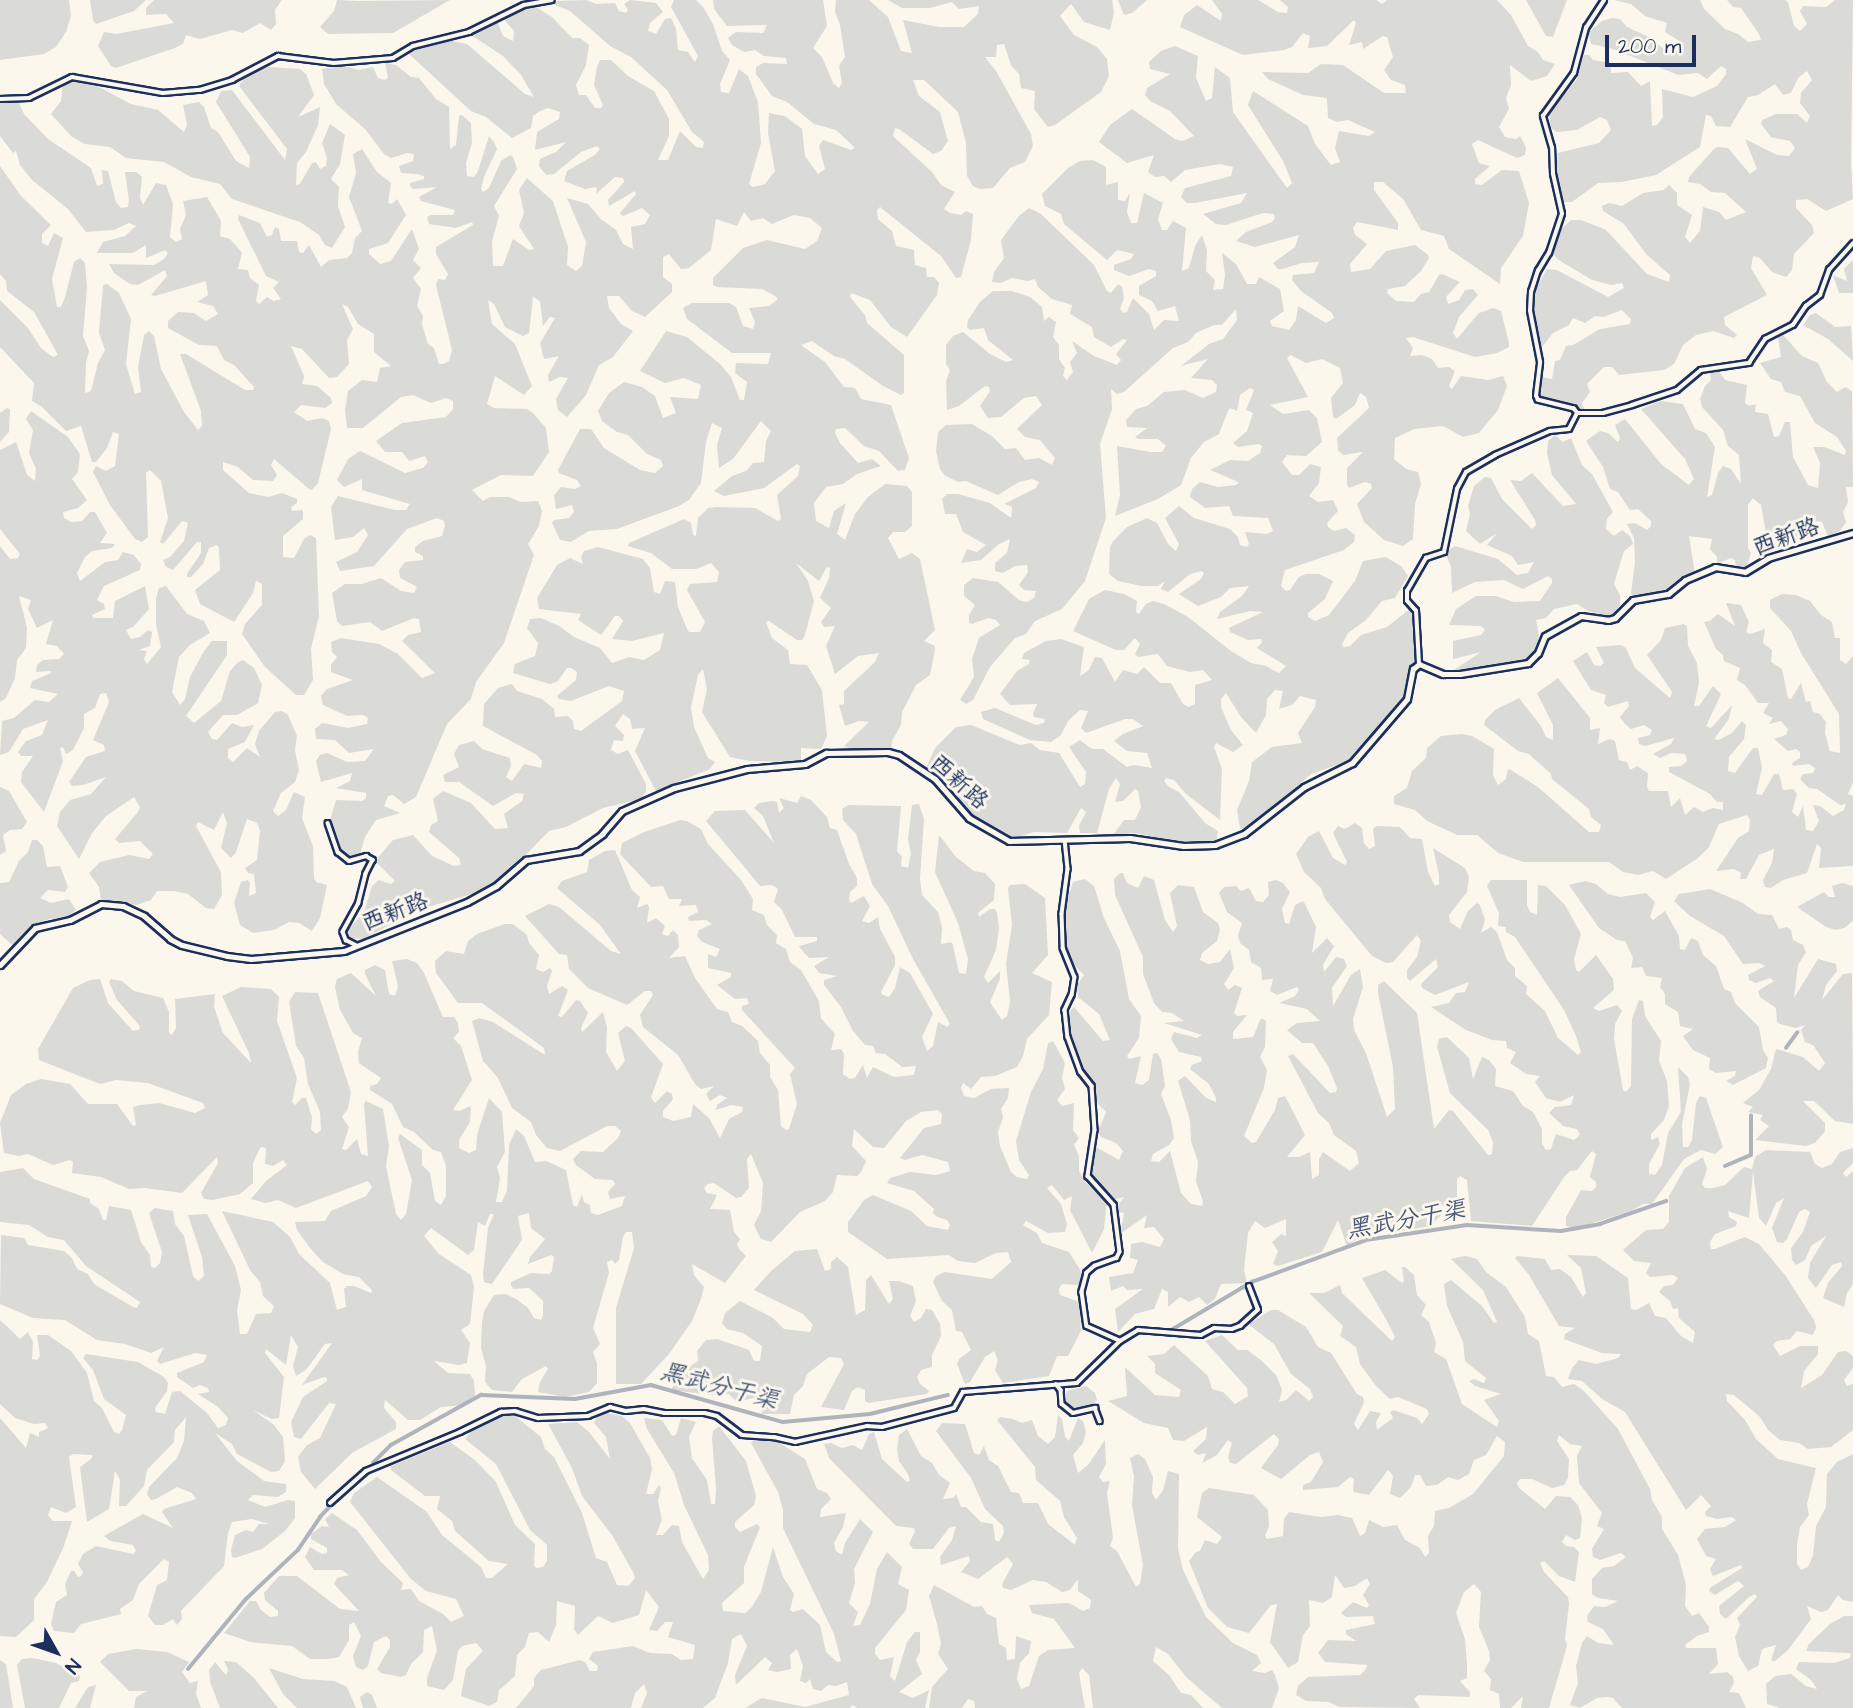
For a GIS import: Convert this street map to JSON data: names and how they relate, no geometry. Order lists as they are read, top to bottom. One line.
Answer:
{"streets":{"street":["西新路"]},"water":["黑武分干渠"],"scale_bar":"200 m","north":"bottom right"}
